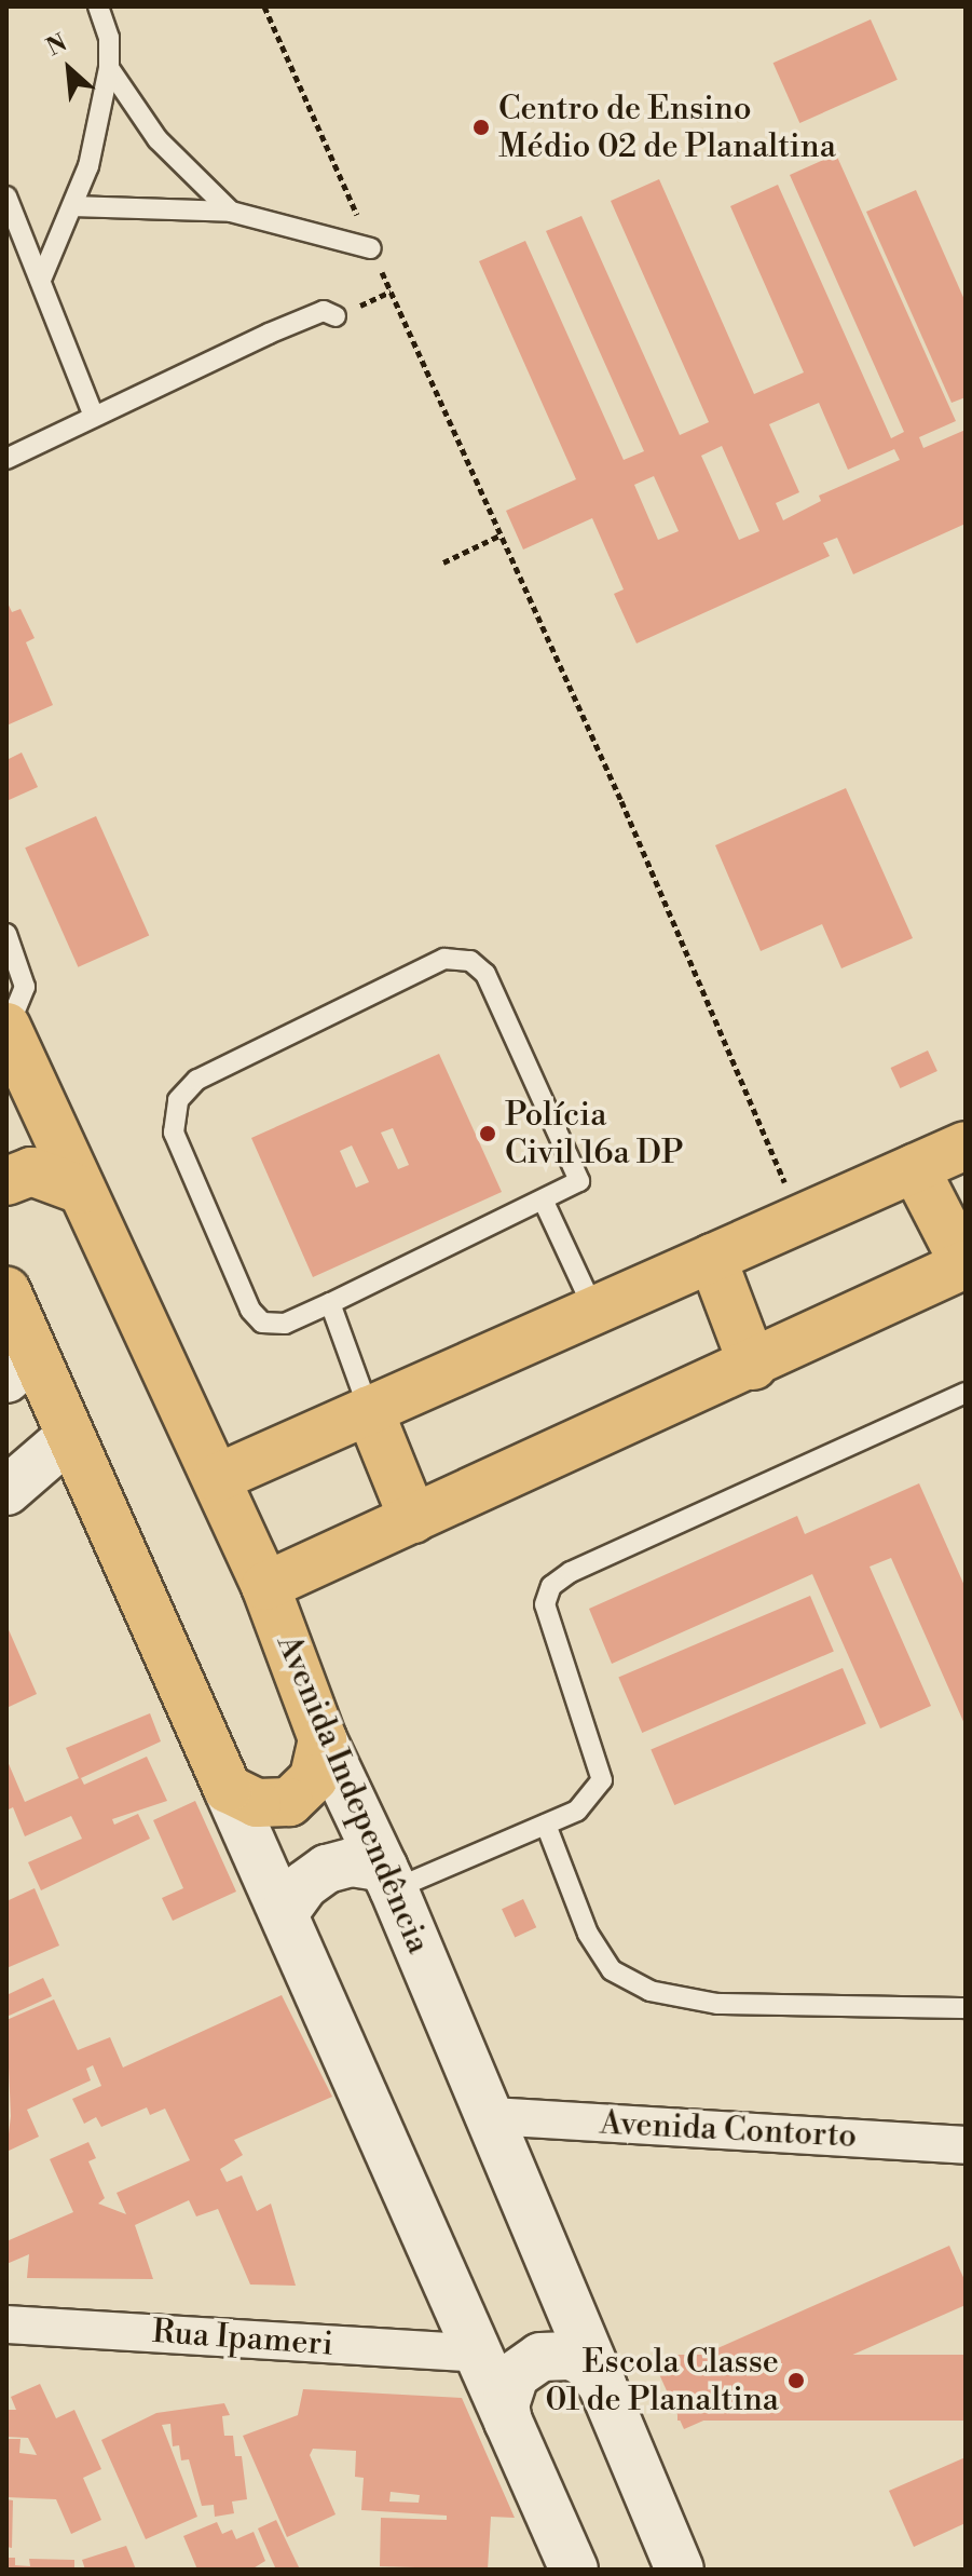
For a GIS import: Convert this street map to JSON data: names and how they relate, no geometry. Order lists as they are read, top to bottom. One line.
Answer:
{"streets":{"main road":["Avenida Independência"],"street":["Avenida Contorto","Rua Ipameri"]},"crossings":[["Avenida Independência","Avenida Contorto"]],"places":["Centro de Ensino Médio 02 de Planaltina","Polícia Civil 16a DP","Escola Classe 01 de Planaltina"],"north":"top left"}
